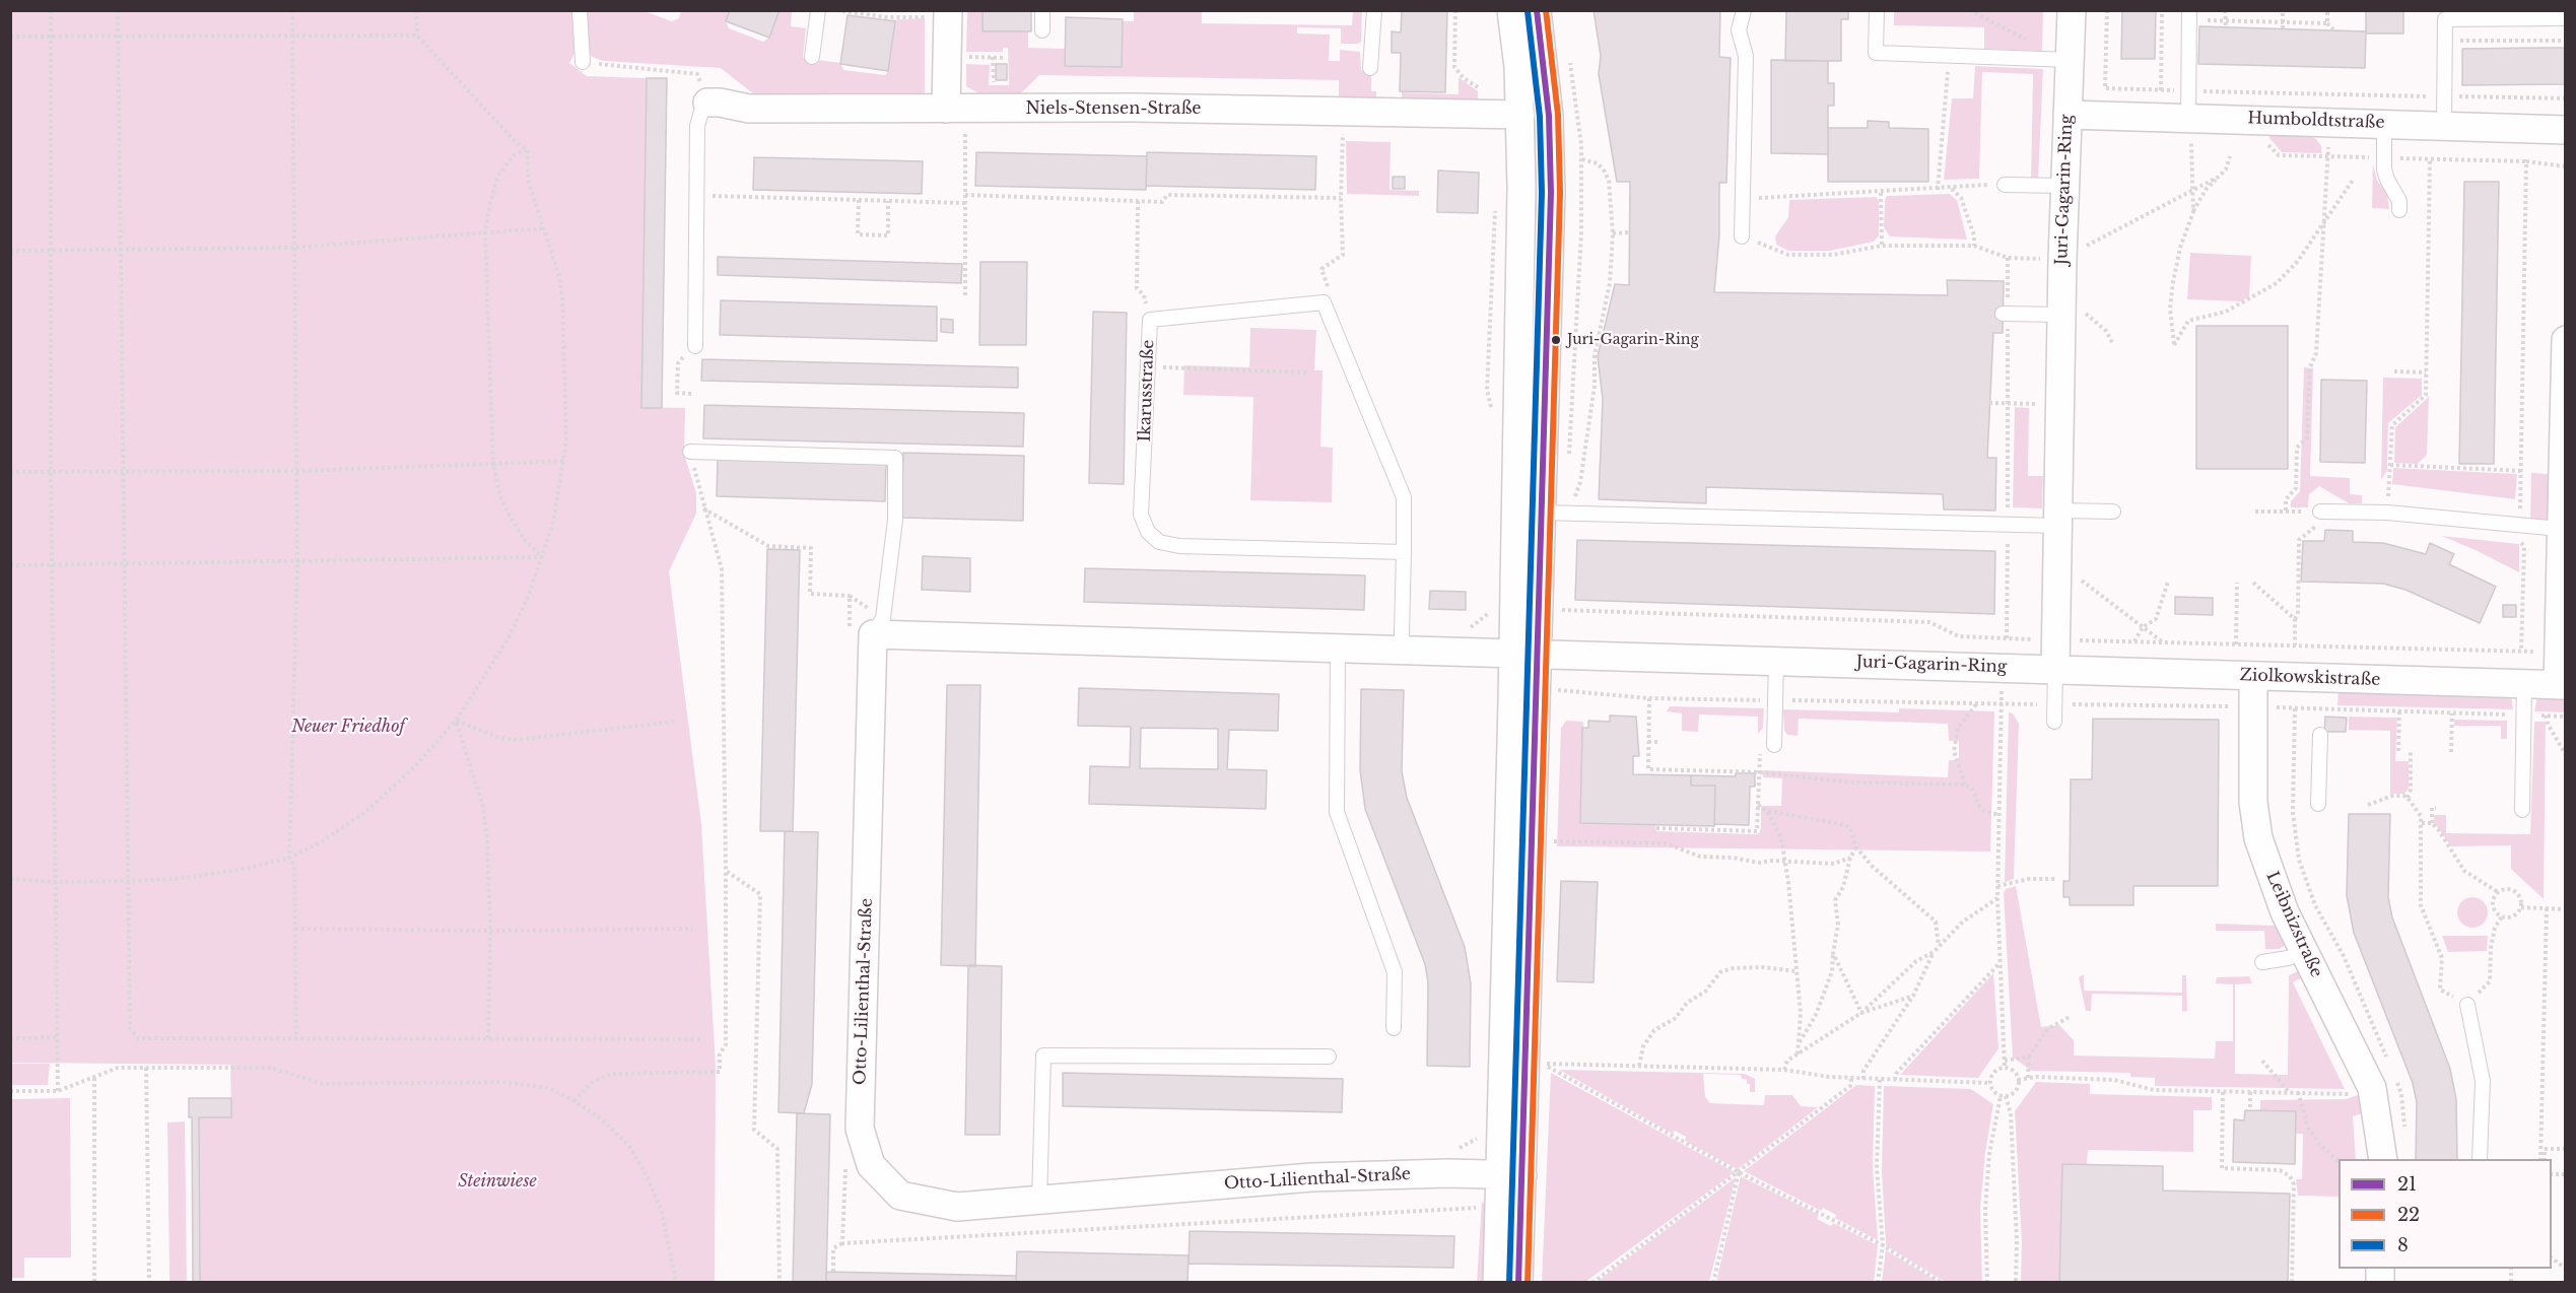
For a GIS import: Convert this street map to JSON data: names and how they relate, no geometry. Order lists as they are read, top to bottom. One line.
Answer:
{"streets":{"street":["Niels-Stensen-Straße","Humboldtstraße","Juri-Gagarin-Ring","Ziolkowskistraße","Leibnizstraße","Otto-Lilienthal-Straße"],"lane":["Ikarusstraße"]},"crossings":[["Humboldtstraße","Juri-Gagarin-Ring"],["Juri-Gagarin-Ring","Ziolkowskistraße"],["Ziolkowskistraße","Leibnizstraße"]],"parks":["Neuer Friedhof","Steinwiese"],"places":["Juri-Gagarin-Ring"],"lines":["transit line 21","transit line 22","transit line 8"],"legend":["21","22","8"]}
